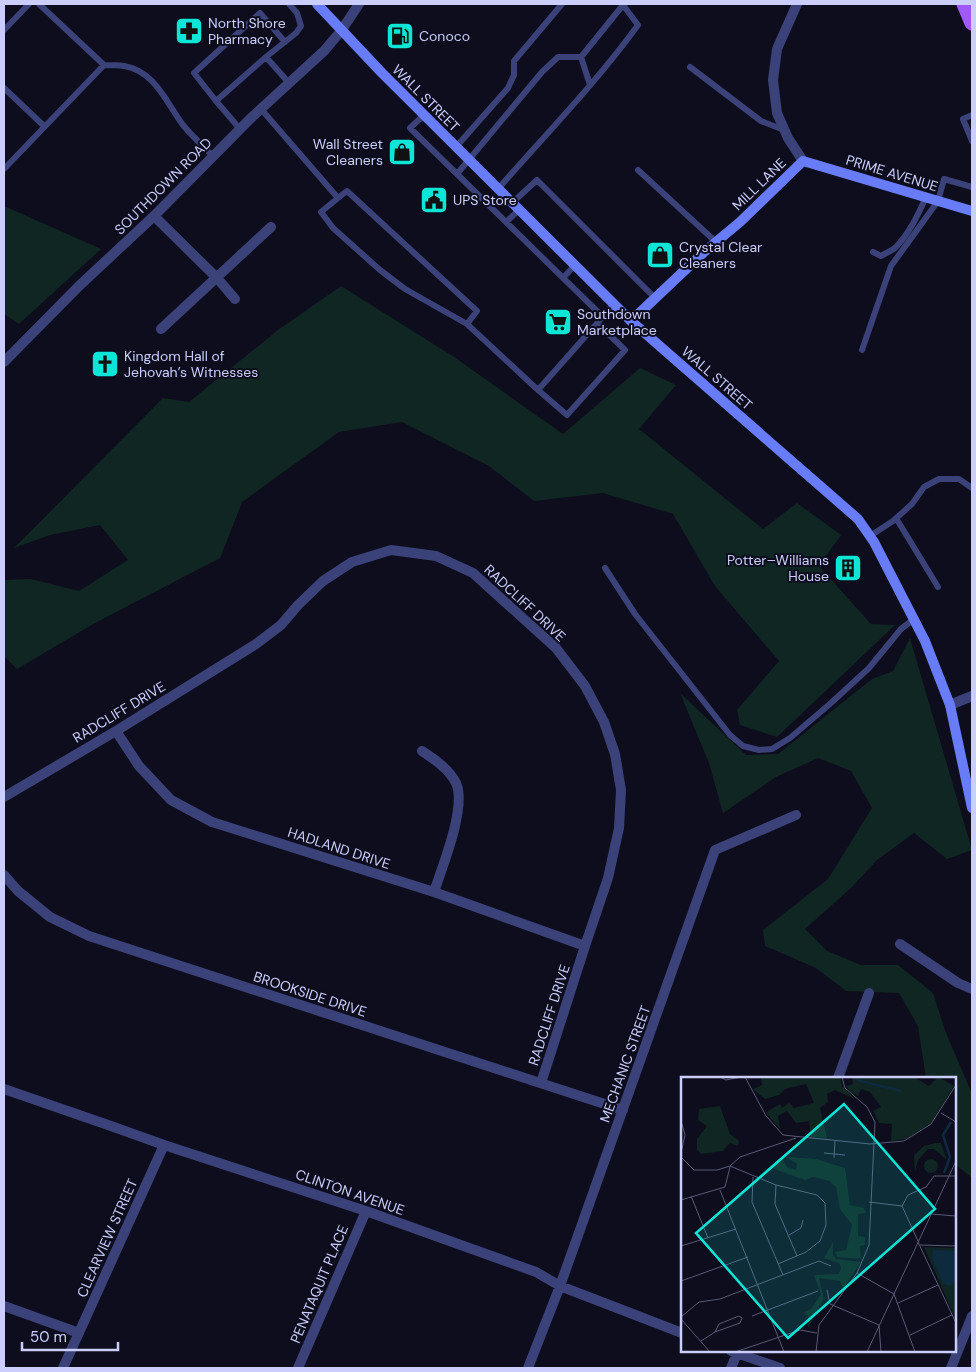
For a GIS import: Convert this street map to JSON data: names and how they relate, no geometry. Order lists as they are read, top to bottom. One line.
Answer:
{"streets":{"street":["WALL STREET","PRIME AVENUE","MILL LANE","SOUTHDOWN ROAD","RADCLIFF DRIVE","HADLAND DRIVE","BROOKSIDE DRIVE","MECHANIC STREET","CLINTON AVENUE","CLEARVIEW STREET","PENATAQUIT PLACE"]},"crossings":[["WALL STREET","MILL LANE"],["WALL STREET","SOUTHDOWN ROAD"],["PRIME AVENUE","MILL LANE"],["RADCLIFF DRIVE","HADLAND DRIVE"],["RADCLIFF DRIVE","BROOKSIDE DRIVE"],["BROOKSIDE DRIVE","MECHANIC STREET"],["MECHANIC STREET","CLINTON AVENUE"],["CLINTON AVENUE","CLEARVIEW STREET"],["CLINTON AVENUE","PENATAQUIT PLACE"]],"places":{"pharmacy":["North Shore Pharmacy"],"fuel station":["Conoco"],"shop":["Wall Street Cleaners","Crystal Clear Cleaners"],"public building":["UPS Store"],"supermarket":["Southdown Marketplace"],"church":["Kingdom Hall of Jehovah’s Witnesses"],"building":["Potter–Williams House"]},"scale_bar":"50 m"}
